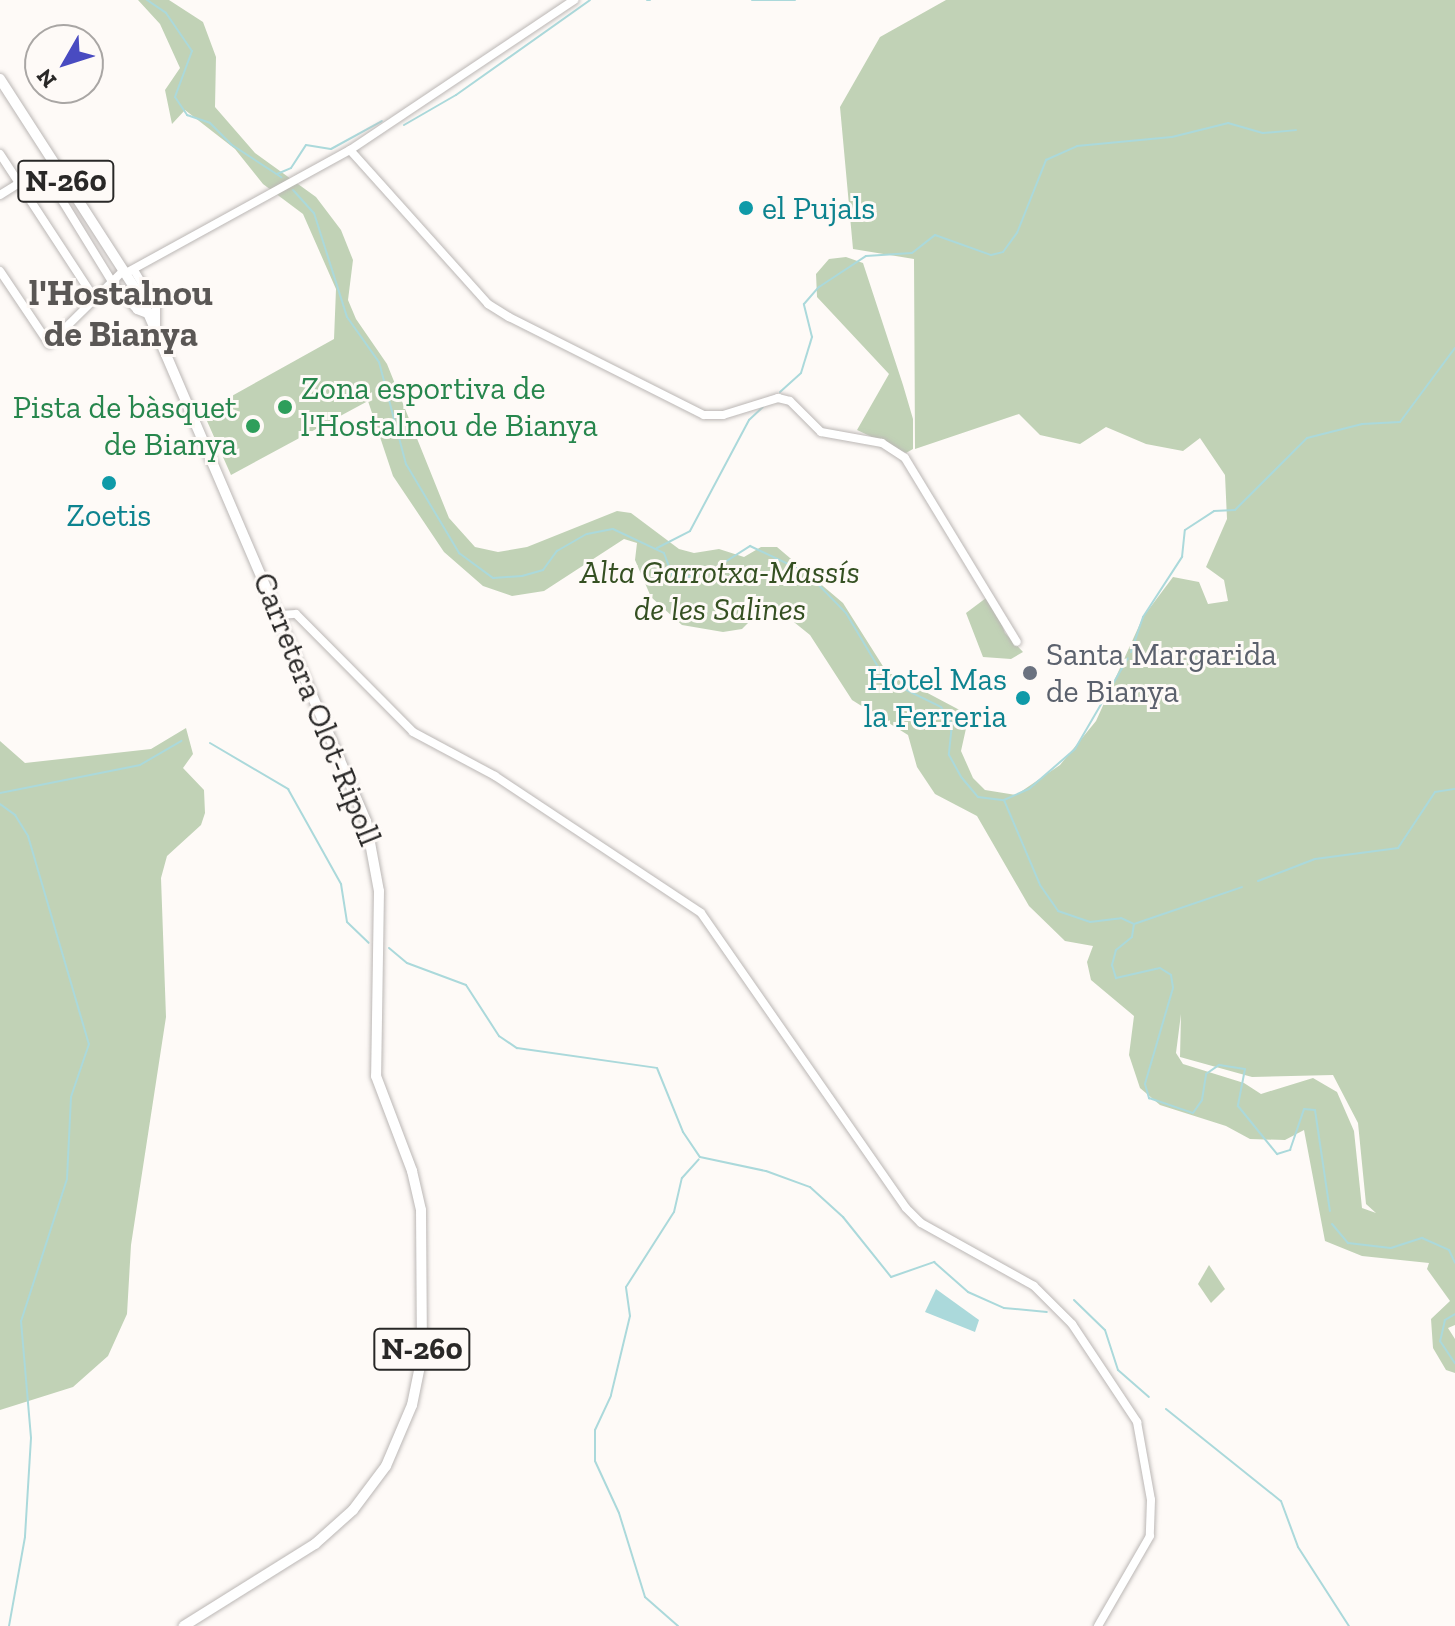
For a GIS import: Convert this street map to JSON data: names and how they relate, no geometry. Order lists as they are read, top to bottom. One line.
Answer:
{"streets":{"main road":["N-260","Carretera Olot-Ripoll"]},"districts":["l'Hostalnou de Bianya"],"parks":["Alta Garrotxa-Massís de les Salines"],"places":["el Pujals","Zona esportiva de l'Hostalnou de Bianya","Pista de bàsquet de Bianya","Zoetis","Santa Margarida de Bianya","Hotel Mas la Ferreria"],"north":"bottom left"}
